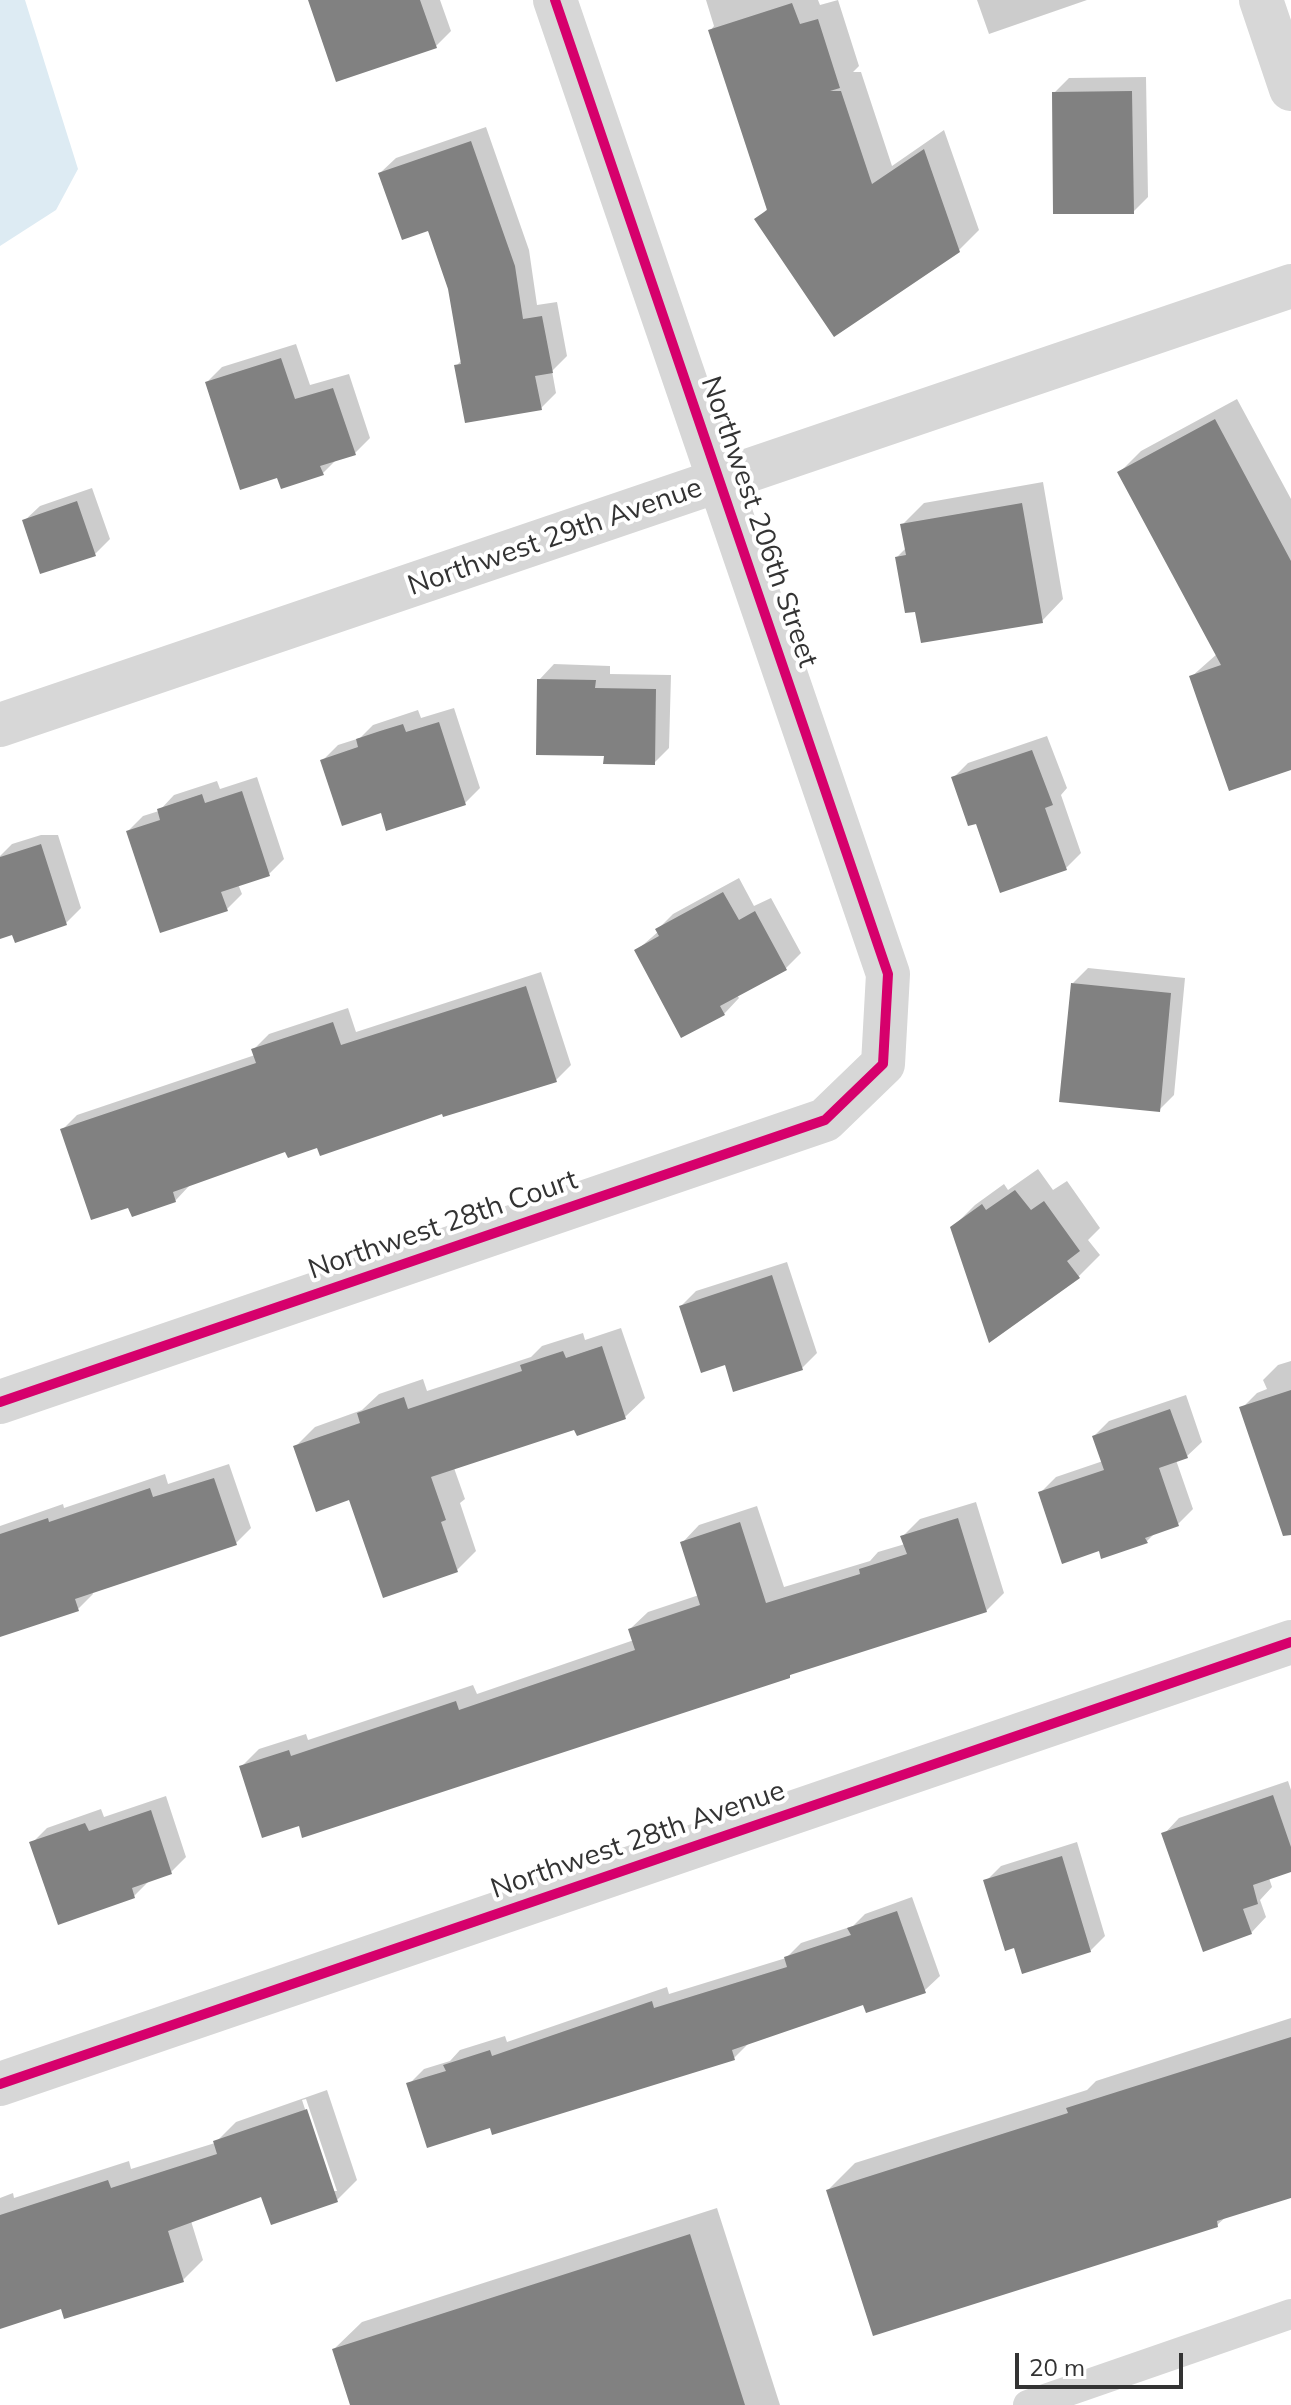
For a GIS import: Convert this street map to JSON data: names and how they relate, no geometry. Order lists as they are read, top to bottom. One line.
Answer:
{"streets":{"street":["Northwest 206th Street","Northwest 29th Avenue","Northwest 28th Court","Northwest 28th Avenue"]},"crossings":[["Northwest 206th Street","Northwest 29th Avenue"],["Northwest 206th Street","Northwest 28th Court"]],"scale_bar":"20 m"}
